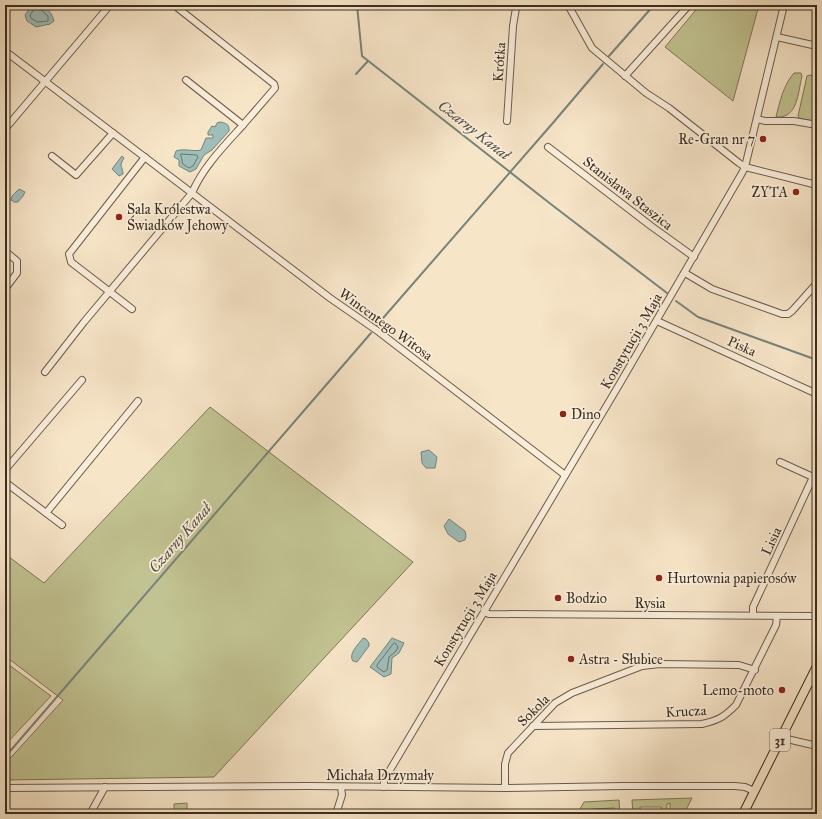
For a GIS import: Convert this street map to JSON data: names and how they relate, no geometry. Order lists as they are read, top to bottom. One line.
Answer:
{"streets":{"main road":["31"],"street":["Krótka","Stanisława Staszica","Wincentego Witosa","Konstytucji 3 Maja","Piska","Lisia","Rysia","Sokola","Krucza","Michała Drzymały"]},"crossings":[["Stanisława Staszica","Konstytucji 3 Maja"],["Wincentego Witosa","Konstytucji 3 Maja"],["Konstytucji 3 Maja","Piska"],["Konstytucji 3 Maja","Rysia"],["Konstytucji 3 Maja","Michała Drzymały"],["Lisia","Rysia"],["Rysia","Krucza"],["Sokola","Krucza"],["Sokola","Michała Drzymały"],["31","Michała Drzymały"]],"water":["Czarny Kanał"],"places":["Re-Gran nr 7","ZYTA","Sala Królestwa Świadków Jehowy","Dino","Hurtownia papierosów","Bodzio","Astra - Słubice","Lemo-moto"]}
